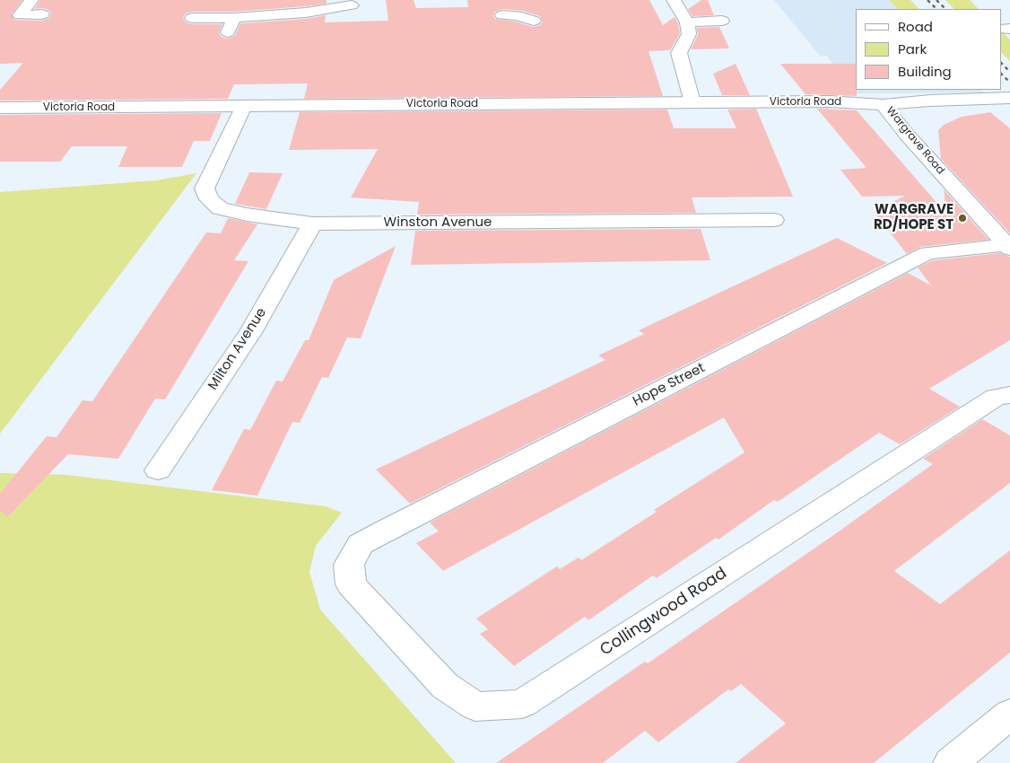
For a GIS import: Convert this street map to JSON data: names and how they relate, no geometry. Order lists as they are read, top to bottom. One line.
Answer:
{"streets":{"street":["Victoria Road","Wargrave Road","Winston Avenue","Milton Avenue","Hope Street","Collingwood Road"]},"crossings":[["Victoria Road","Wargrave Road"],["Victoria Road","Winston Avenue"],["Wargrave Road","Hope Street"],["Winston Avenue","Milton Avenue"],["Hope Street","Collingwood Road"]],"places":["WARGRAVE RD/HOPE ST"],"legend":["Road","Park","Building"]}
